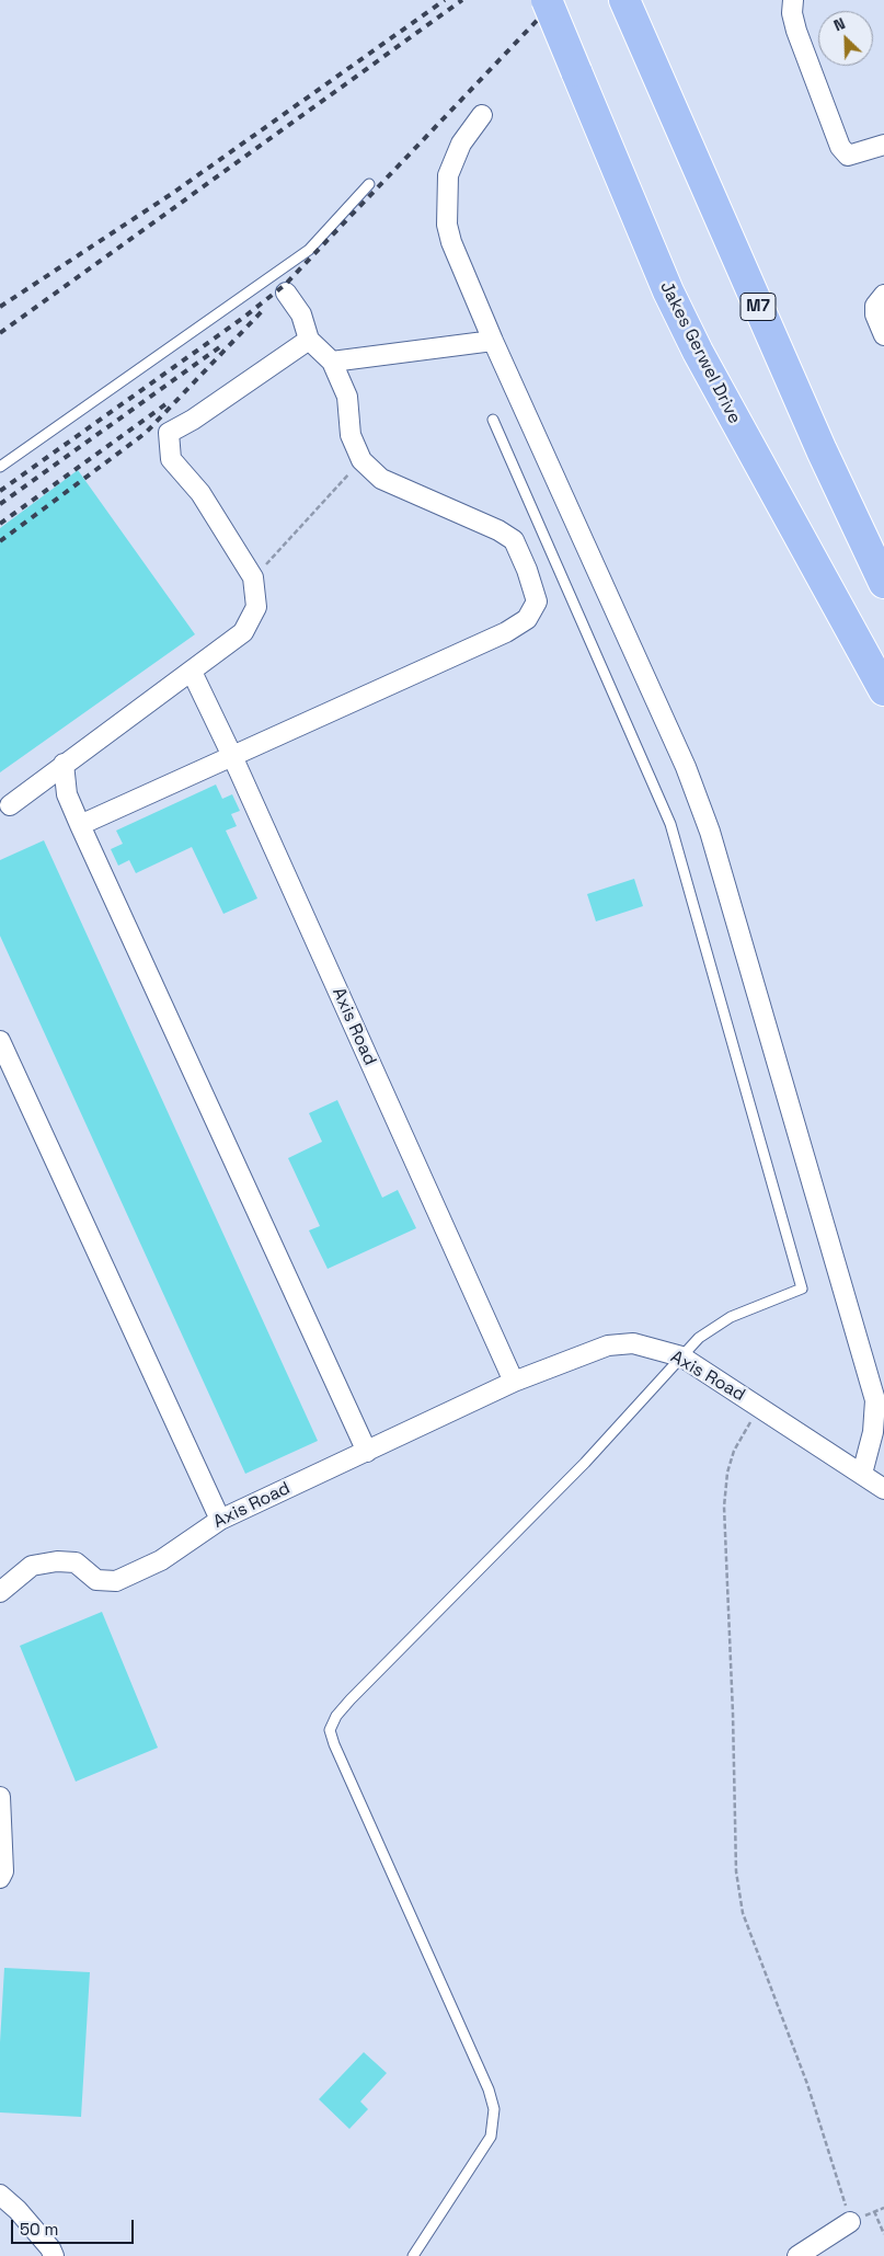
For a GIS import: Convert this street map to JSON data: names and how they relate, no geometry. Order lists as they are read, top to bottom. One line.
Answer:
{"streets":{"highway":["M7","Jakes Gerwel Drive"],"street":["Axis Road"]},"scale_bar":"50 m","north":"top left"}
